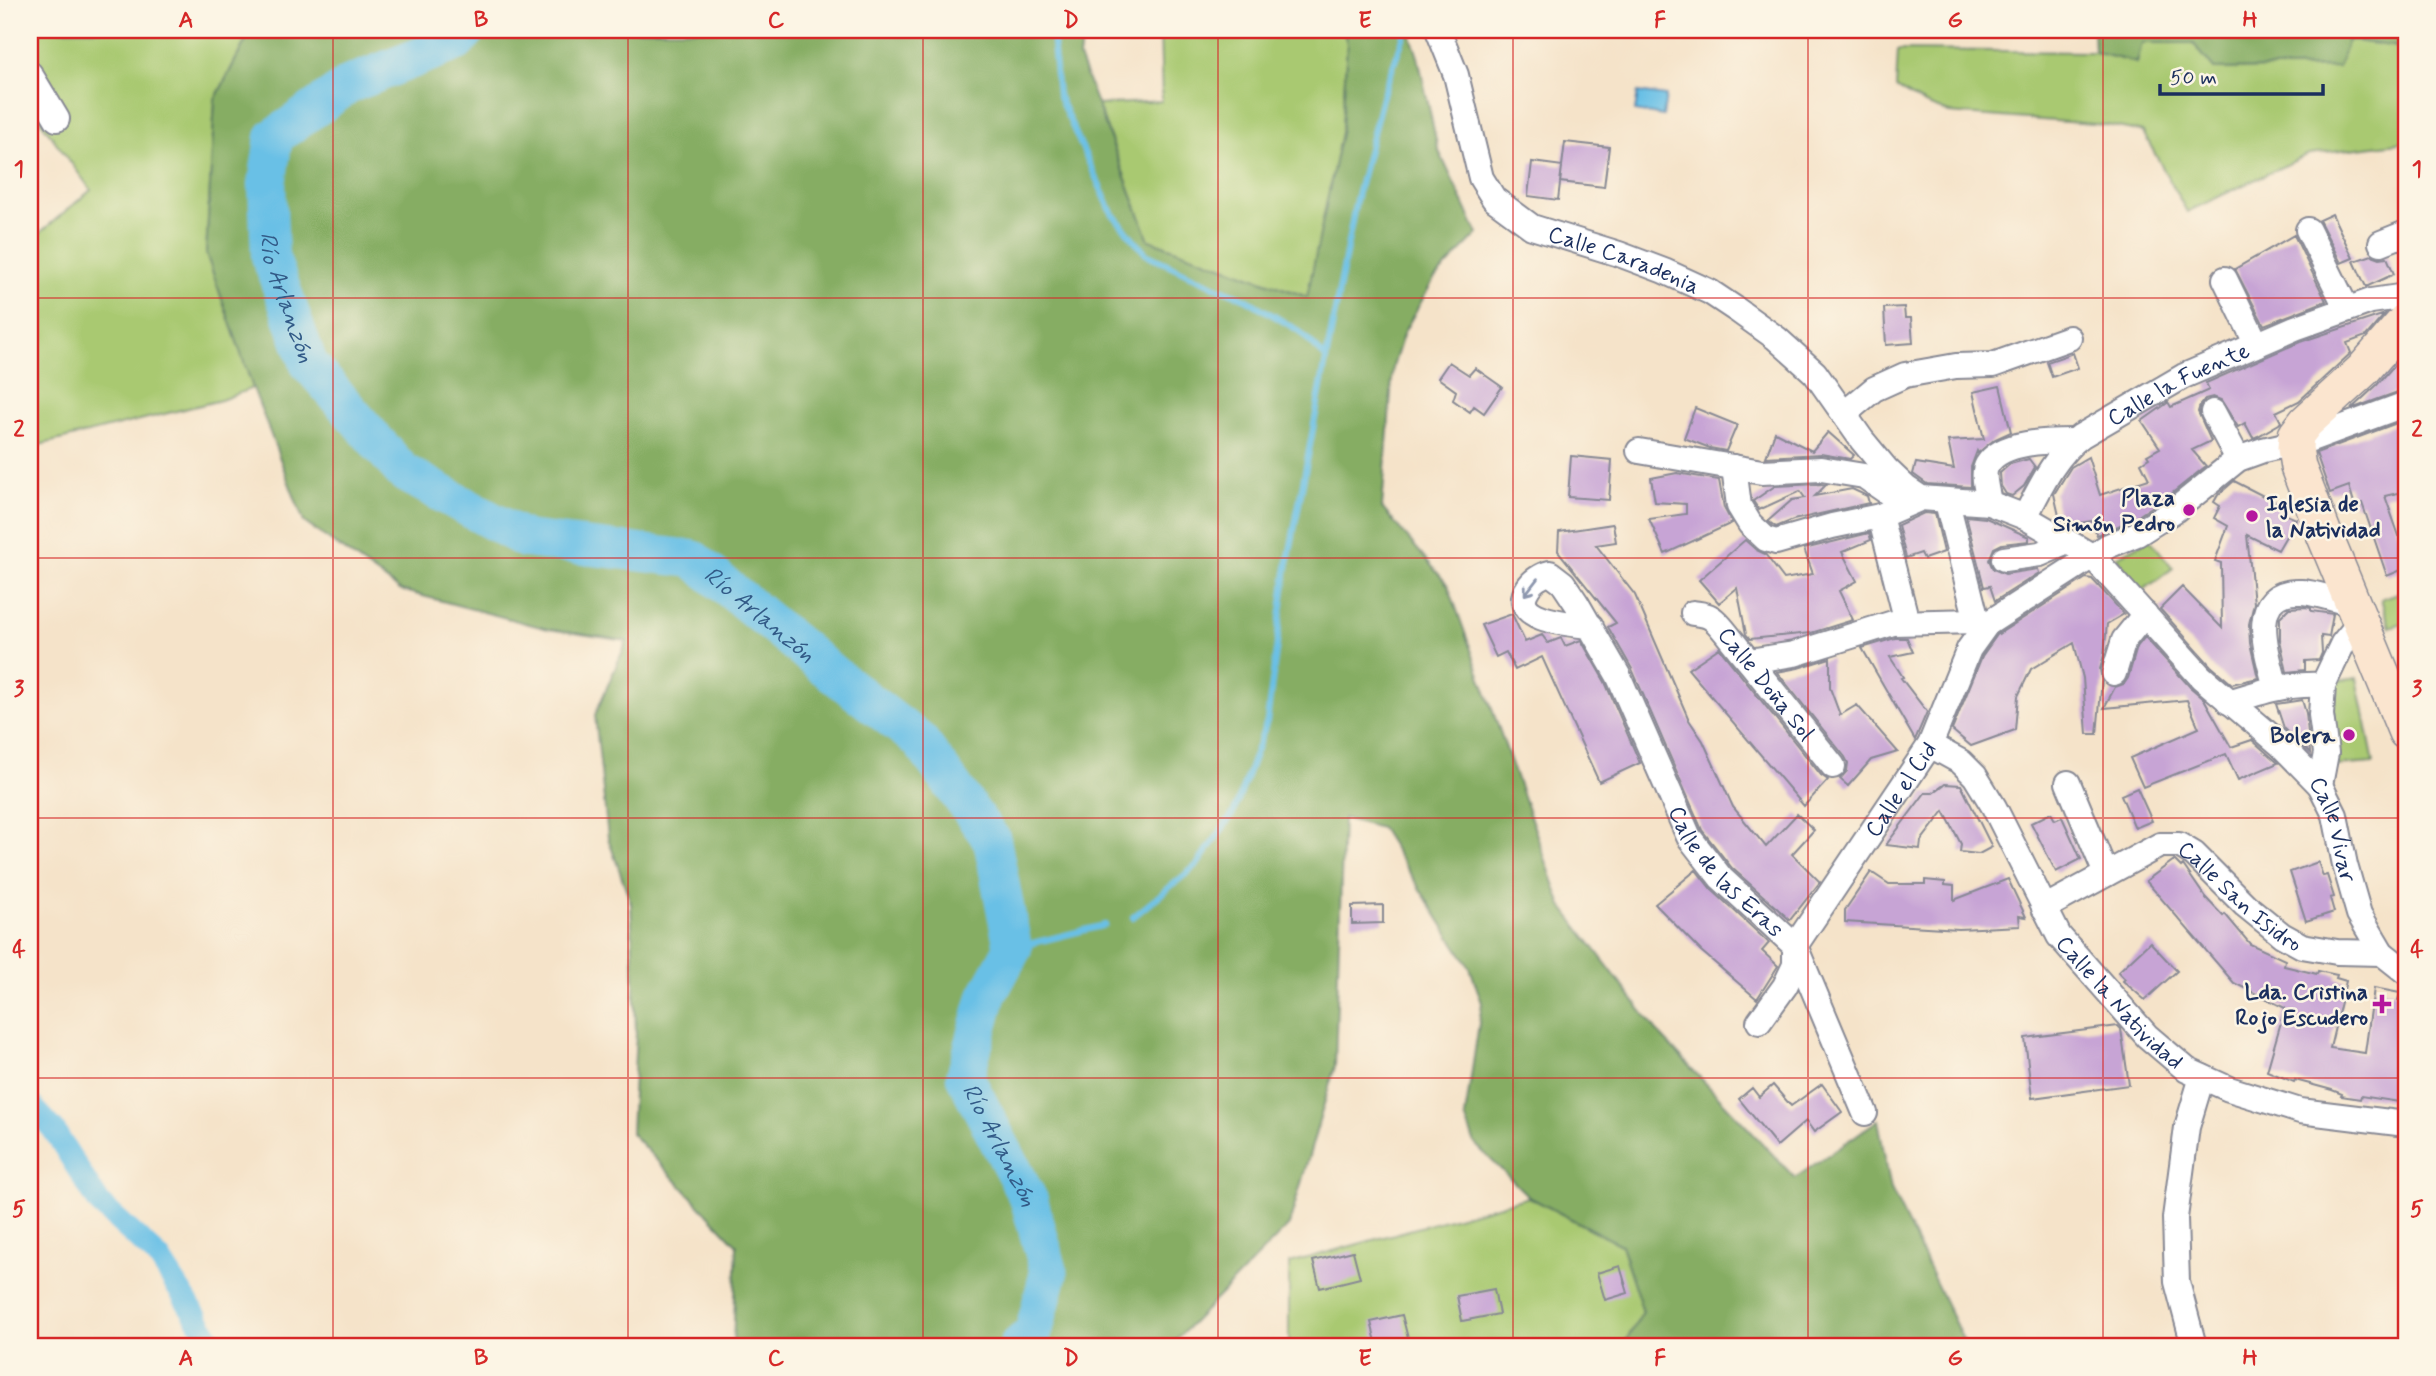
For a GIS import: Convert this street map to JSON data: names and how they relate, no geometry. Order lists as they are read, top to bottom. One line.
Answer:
{"streets":{"street":["Calle Caradenia","Calle la Fuente","Calle Doña Sol","Calle el Cid","Calle Vivar","Calle de las Eras","Calle San Isidro","Calle la Natividad"]},"crossings":[["Calle Caradenia","Calle el Cid"],["Calle Caradenia","Calle Vivar"],["Calle el Cid","Calle Vivar"],["Calle el Cid","Calle de las Eras"],["Calle el Cid","Calle la Natividad"],["Calle Vivar","Calle San Isidro"],["Calle San Isidro","Calle la Natividad"]],"water":["Río Arlanzón"],"places":{"other":["Plaza Simón Pedro","Iglesia de la Natividad","Bolera"],"health":["Lda. Cristina Rojo Escudero"]},"scale_bar":"50 m","grid":{"columns":["A","B","C","D","E","F","G","H"],"rows":["1","2","3","4","5"]}}
